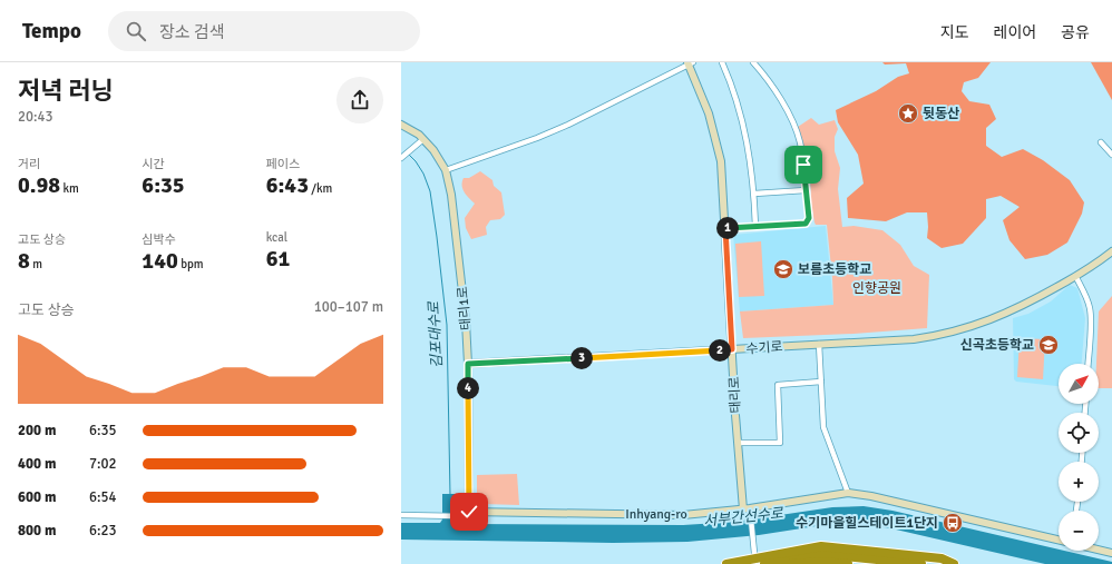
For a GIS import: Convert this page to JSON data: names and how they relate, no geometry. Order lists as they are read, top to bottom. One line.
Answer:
{"streets":{"street":["태리1로","수기로","태리로","Inhyang-ro"]},"crossings":[["태리1로","수기로"],["태리1로","Inhyang-ro"],["수기로","태리로"],["태리로","Inhyang-ro"]],"water":["김포대수로","서부간선수로"],"parks":["인향공원"],"places":{"place":["뒷동산"],"school or university":["보름초등학교","신곡초등학교"],"bus stop":["수기마을힐스테이트1단지"]},"north":"top right","page":{"header":"Tempo","search":"장소 검색","nav":["지도","레이어","공유"],"heading":["저녁 러닝","20:43"],"stats":[["거리","0.98 km"],["시간","6:35"],["페이스","6:43 /km"],["고도 상승","8 m"],["심박수","140 bpm"],["kcal","61"]],"pins":["1","2","3","4"],"chart":["고도 상승","100–107 m"],"map_buttons":["+","−"],"list":[{"name":"200 m","note":"6:35"},{"name":"400 m","note":"7:02"},{"name":"600 m","note":"6:54"},{"name":"800 m","note":"6:23"}]}}
